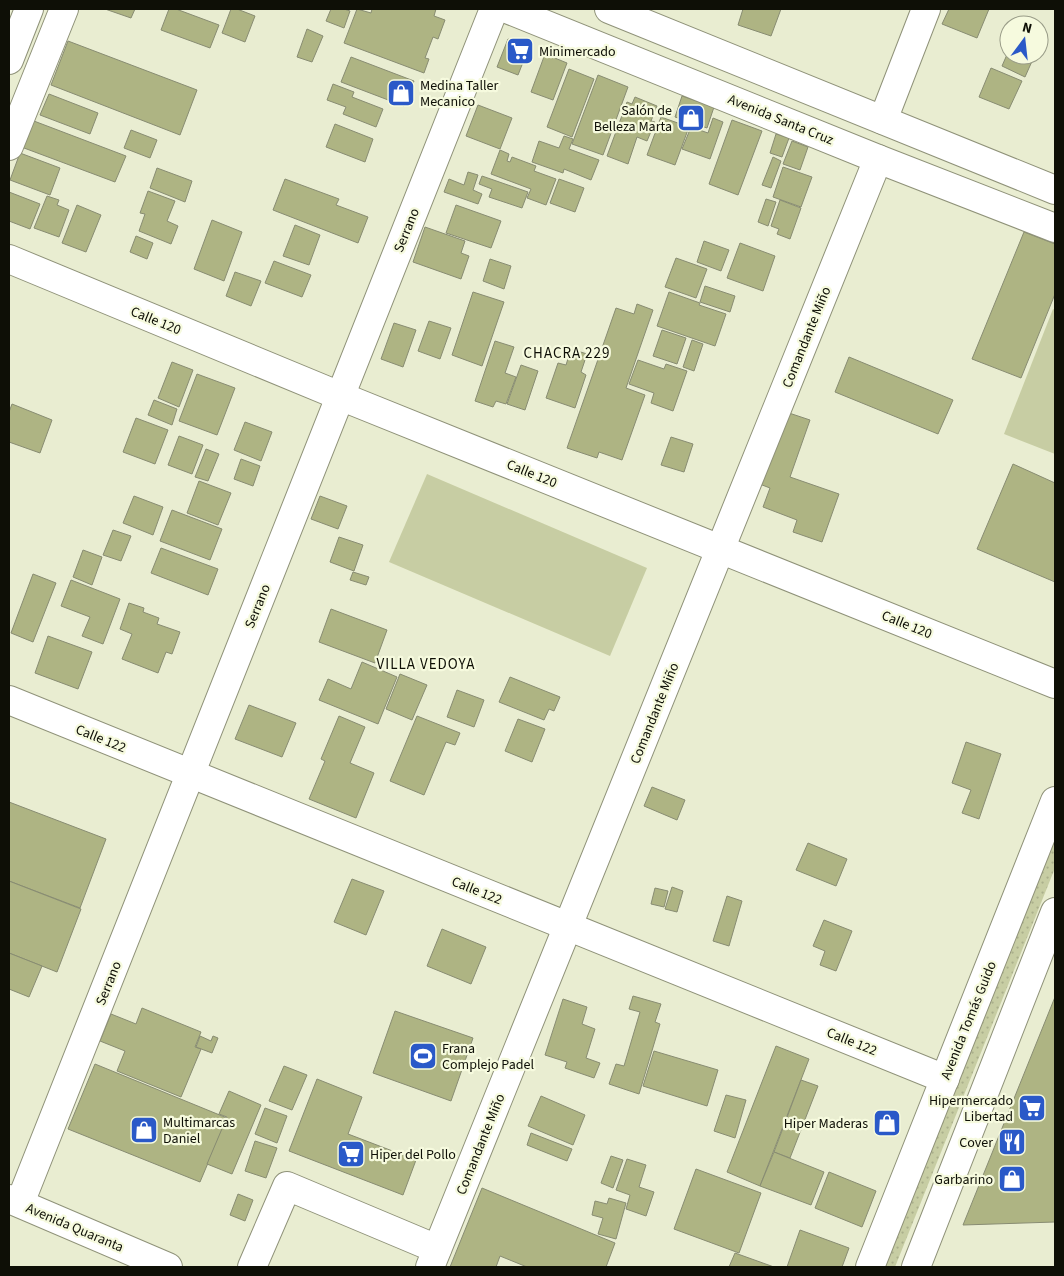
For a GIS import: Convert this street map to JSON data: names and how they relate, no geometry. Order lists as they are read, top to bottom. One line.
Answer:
{"streets":{"main road":["Avenida Santa Cruz","Serrano","Calle 120","Comandante Miño","Calle 122","Avenida Tomás Guido","Avenida Quaranta"]},"crossings":[["Avenida Santa Cruz","Comandante Miño"],["Serrano","Calle 120"],["Serrano","Calle 122"],["Serrano","Avenida Quaranta"],["Calle 120","Comandante Miño"],["Comandante Miño","Calle 122"],["Calle 122","Avenida Tomás Guido"]],"districts":["CHACRA 229","VILLA VEDOYA"],"places":{"supermarket":["Minimercado","Hipermercado Libertad","Hiper del Pollo"],"shop":["Medina Taller Mecanico","Salón de Belleza Marta","Hiper Maderas","Multimarcas Daniel","Garbarino"],"sports":["Frana Complejo Padel"],"restaurant":["Cover"]},"north":"top"}
